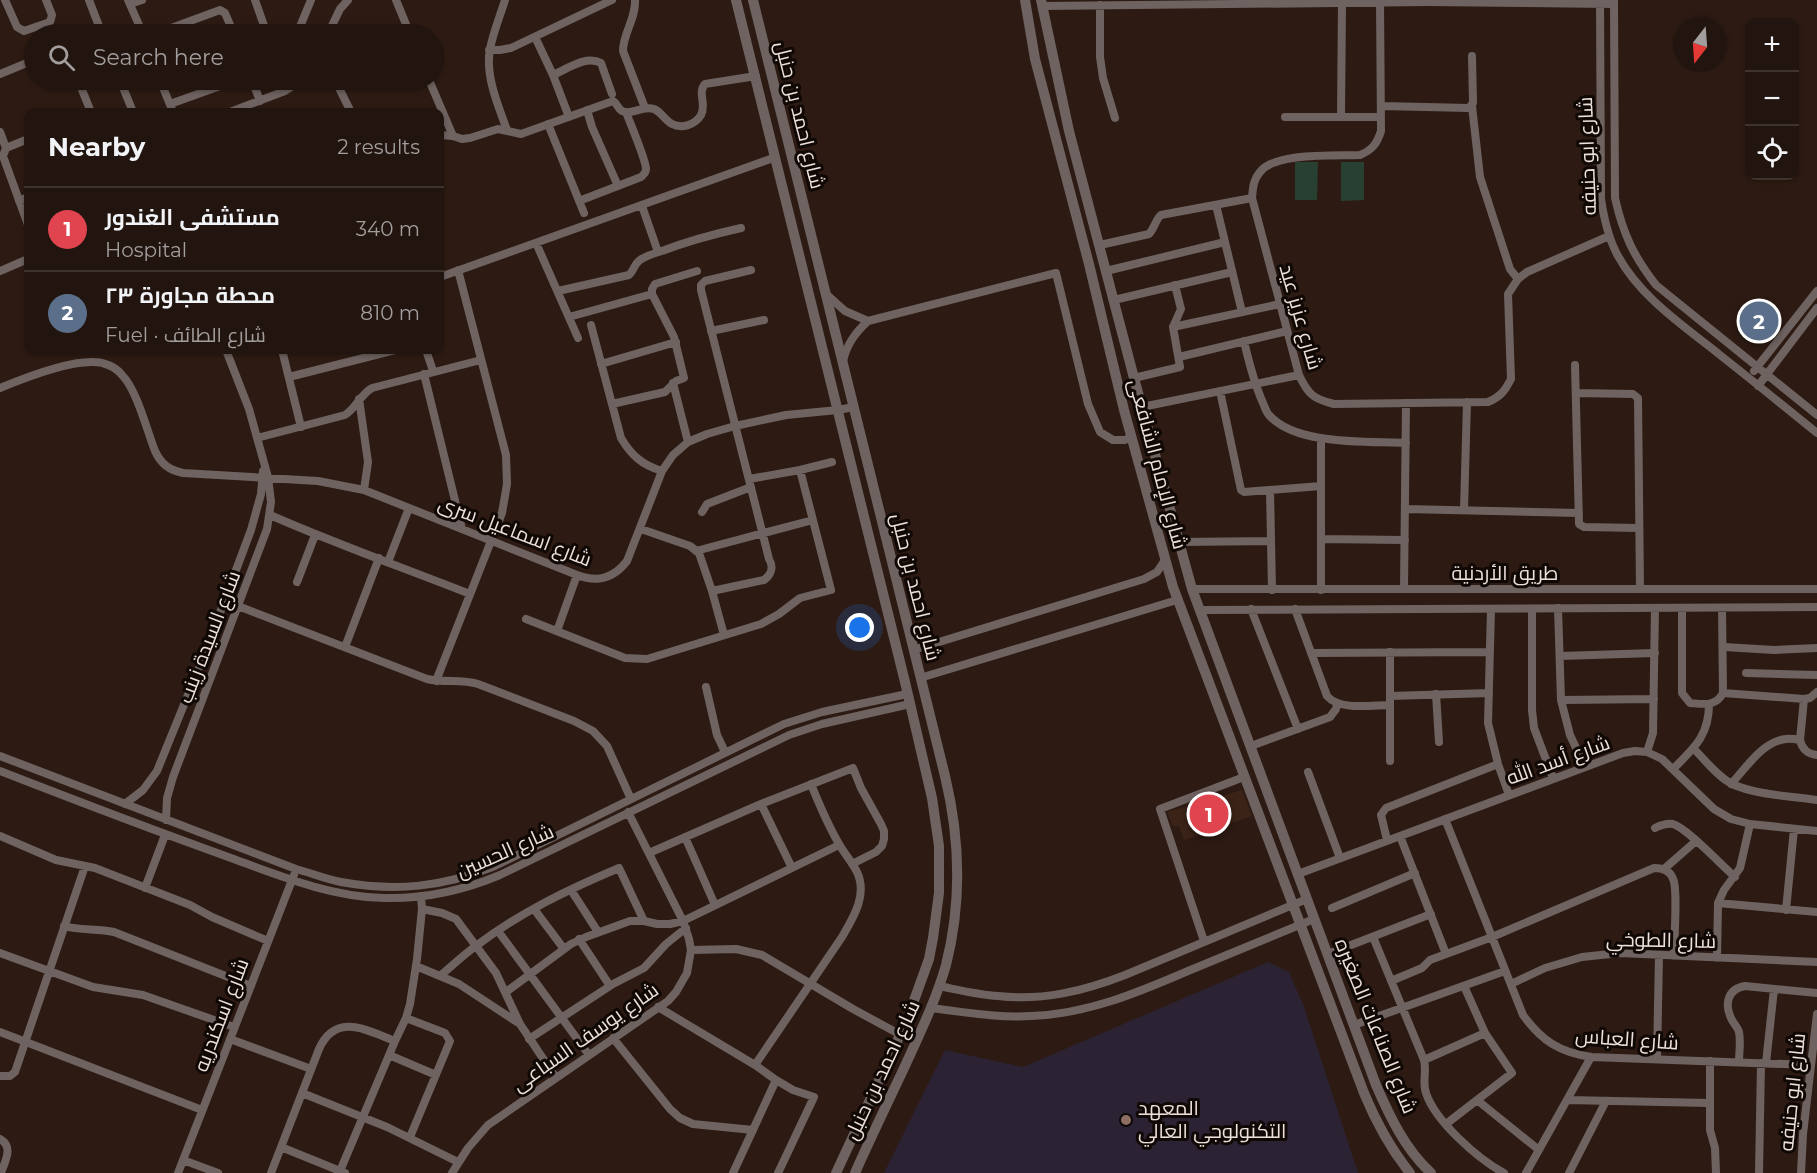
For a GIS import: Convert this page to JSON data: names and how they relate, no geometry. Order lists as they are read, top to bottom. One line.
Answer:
{"streets":{"street":["شارع احمد بن حنبل","شارع ابو حنيفه","شارع عزيز عيد","شارع الإمام الشافعى","شارع اسماعيل سرى","طريق الأردنية","شارع السيدة زينب","شارع أسد الله","شارع الحسين","شارع الطوخي","شارع اسكندريه","شارع الصناعات الصغيره","شارع يوسف السباعى","شارع العباس"]},"crossings":[["شارع احمد بن حنبل","شارع اسماعيل سرى"],["شارع احمد بن حنبل","شارع الحسين"],["شارع ابو حنيفه","شارع العباس"],["شارع الإمام الشافعى","طريق الأردنية"],["شارع الإمام الشافعى","شارع أسد الله"],["شارع الإمام الشافعى","شارع الصناعات الصغيره"],["شارع اسماعيل سرى","شارع السيدة زينب"],["شارع السيدة زينب","شارع الحسين"],["شارع أسد الله","شارع العباس"],["شارع الحسين","شارع اسكندريه"],["شارع الحسين","شارع يوسف السباعى"],["شارع الطوخي","شارع العباس"]],"places":["المعهد التكنولوجي العالي"],"north":"bottom","page":{"map_buttons":["+","−"],"search":"Search here","heading":["Nearby","2 results"],"list":[{"mark":"1","name":"مستشفى الغندور","note":"Hospital","value":"340 m"},{"mark":"2","name":"محطة مجاورة ٢٣","note":"Fuel · شارع الطائف","value":"810 m"}],"pins":["2","1"]}}
